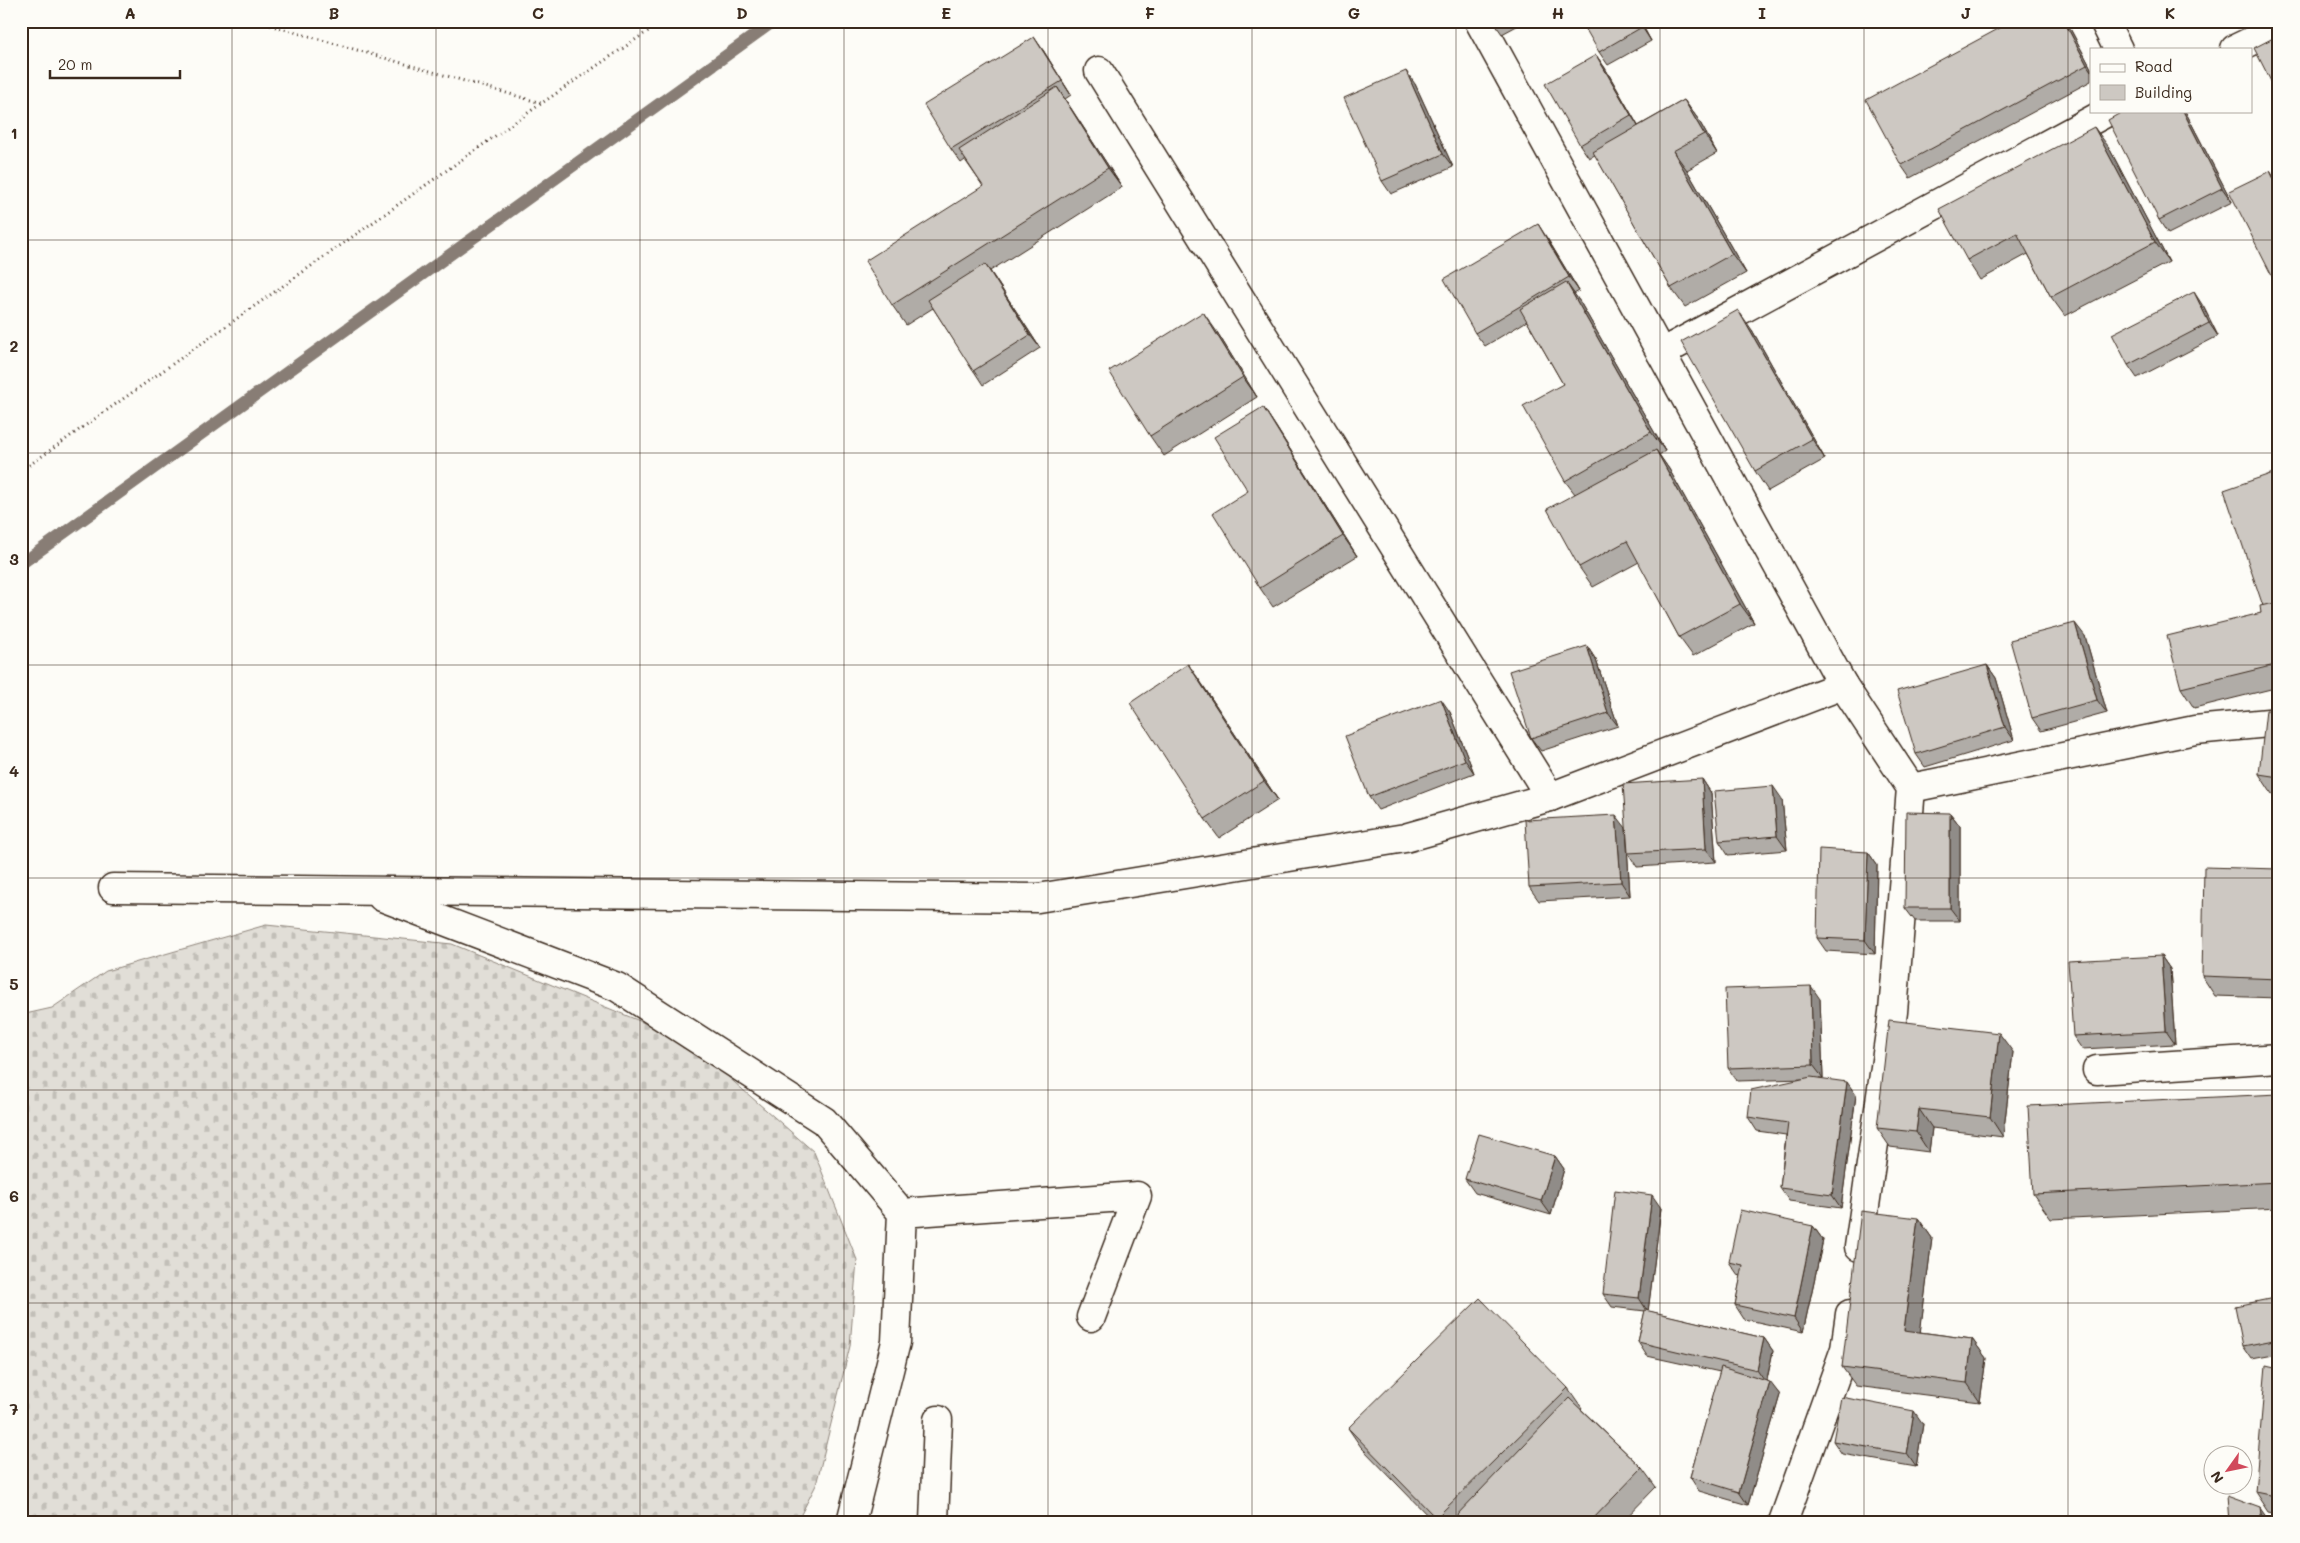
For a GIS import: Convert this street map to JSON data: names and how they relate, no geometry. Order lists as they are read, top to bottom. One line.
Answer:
{"legend":["Road","Building"],"scale_bar":"20 m","north":"bottom left","grid":{"columns":["A","B","C","D","E","F","G","H","I","J","K"],"rows":["1","2","3","4","5","6","7"]}}
